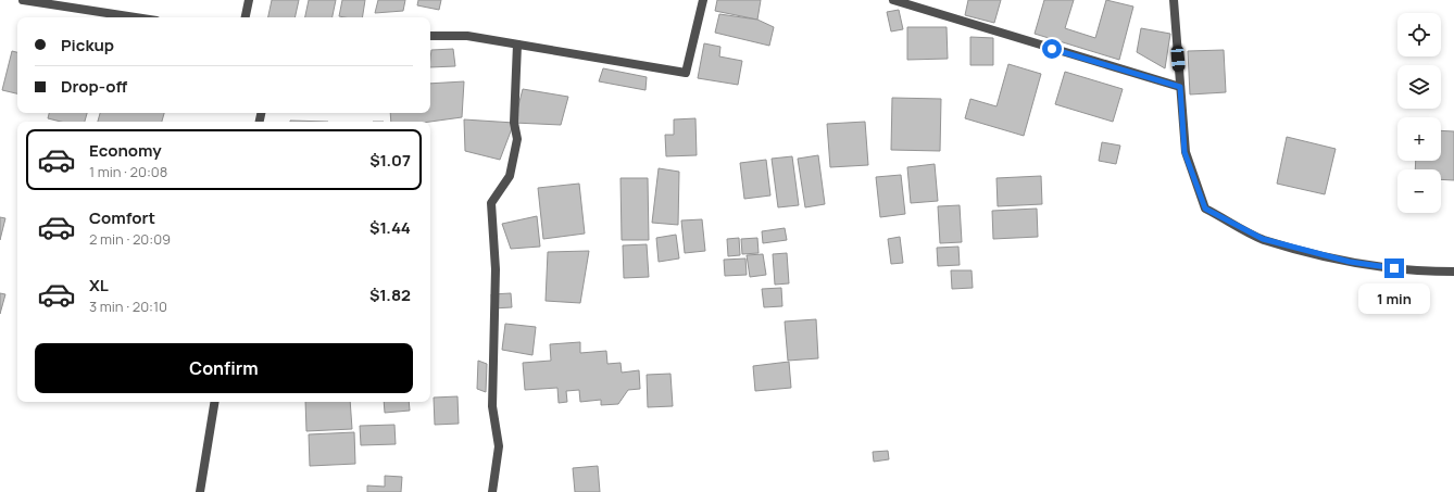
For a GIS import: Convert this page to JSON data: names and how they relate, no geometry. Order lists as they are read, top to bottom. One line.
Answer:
{"page":{"map_buttons":["+","−"],"banner":["Pickup","Drop-off"],"list":[{"name":"Economy","note":"1 min · 20:08","value":"$1.07"},{"name":"Comfort","note":"2 min · 20:09","value":"$1.44"},{"name":"XL","note":"3 min · 20:10","value":"$1.82"}],"bubble":"1 min","buttons":"Confirm"}}
